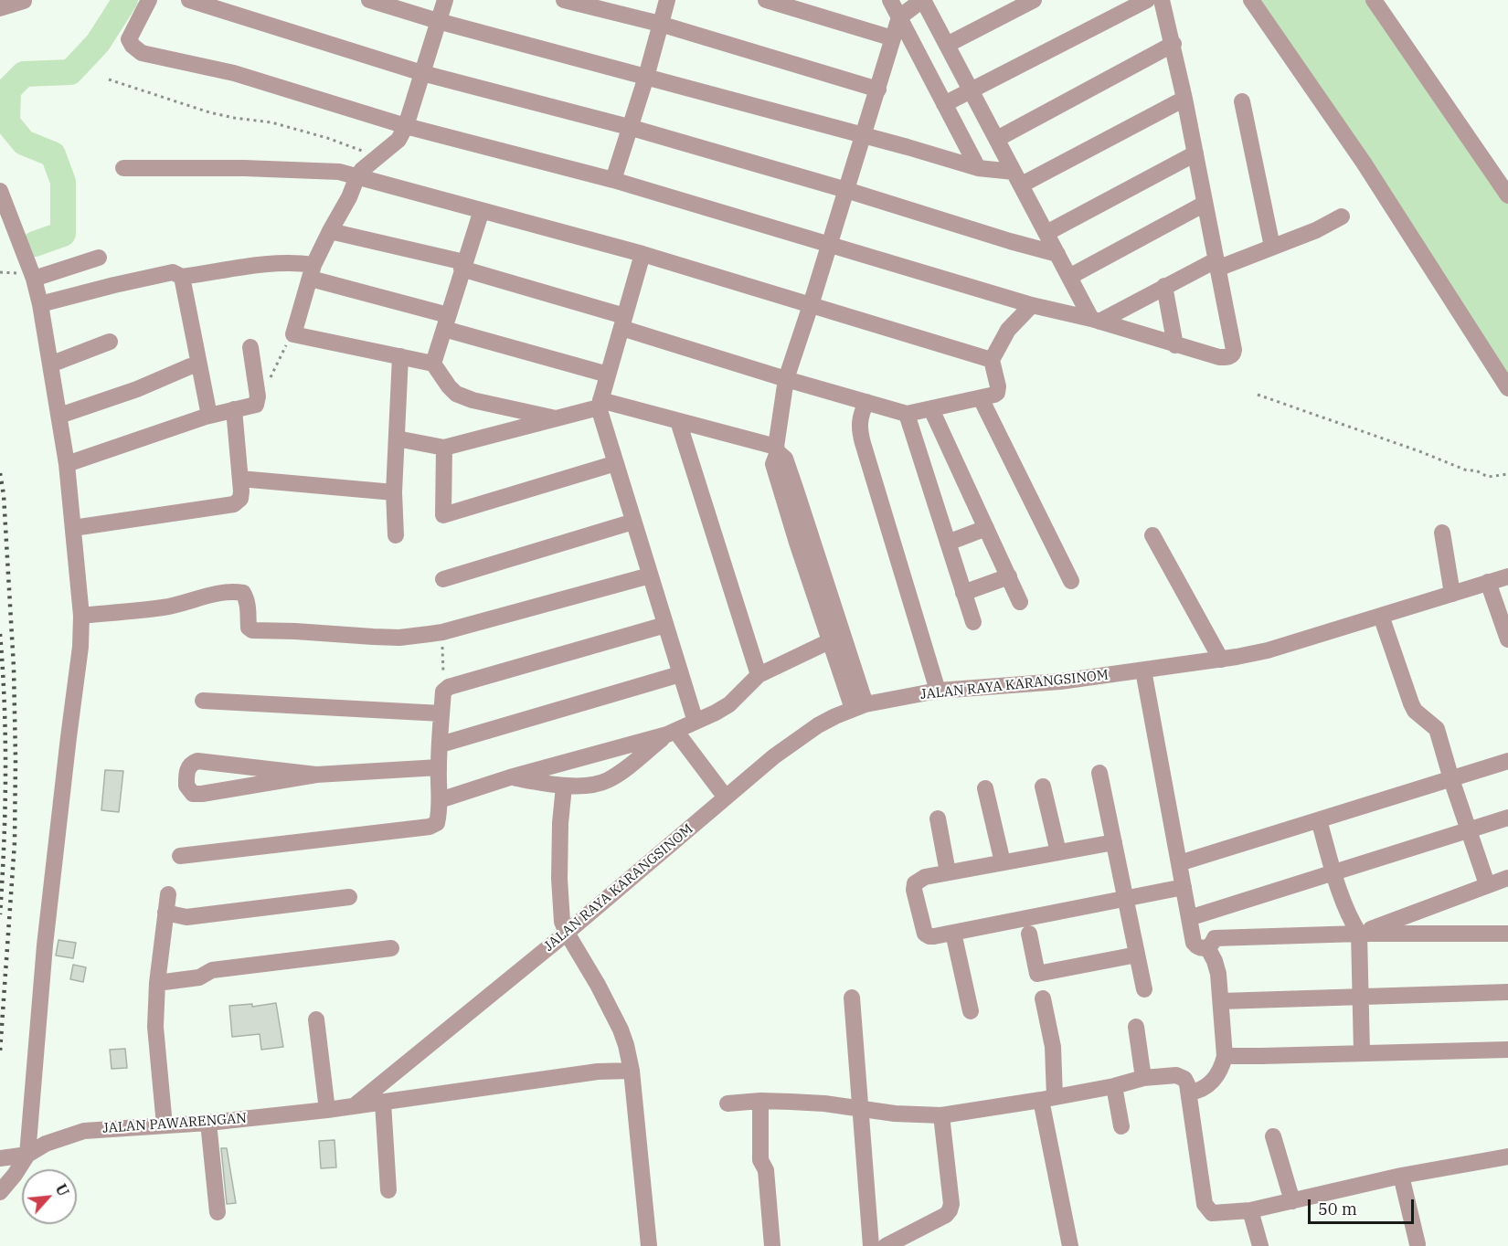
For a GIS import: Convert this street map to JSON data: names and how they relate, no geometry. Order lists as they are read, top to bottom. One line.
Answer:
{"streets":{"street":["JALAN RAYA KARANGSINOM","JALAN PAWARENGAN"]},"crossings":[["JALAN RAYA KARANGSINOM","JALAN PAWARENGAN"]],"scale_bar":"50 m","north":"top right"}
